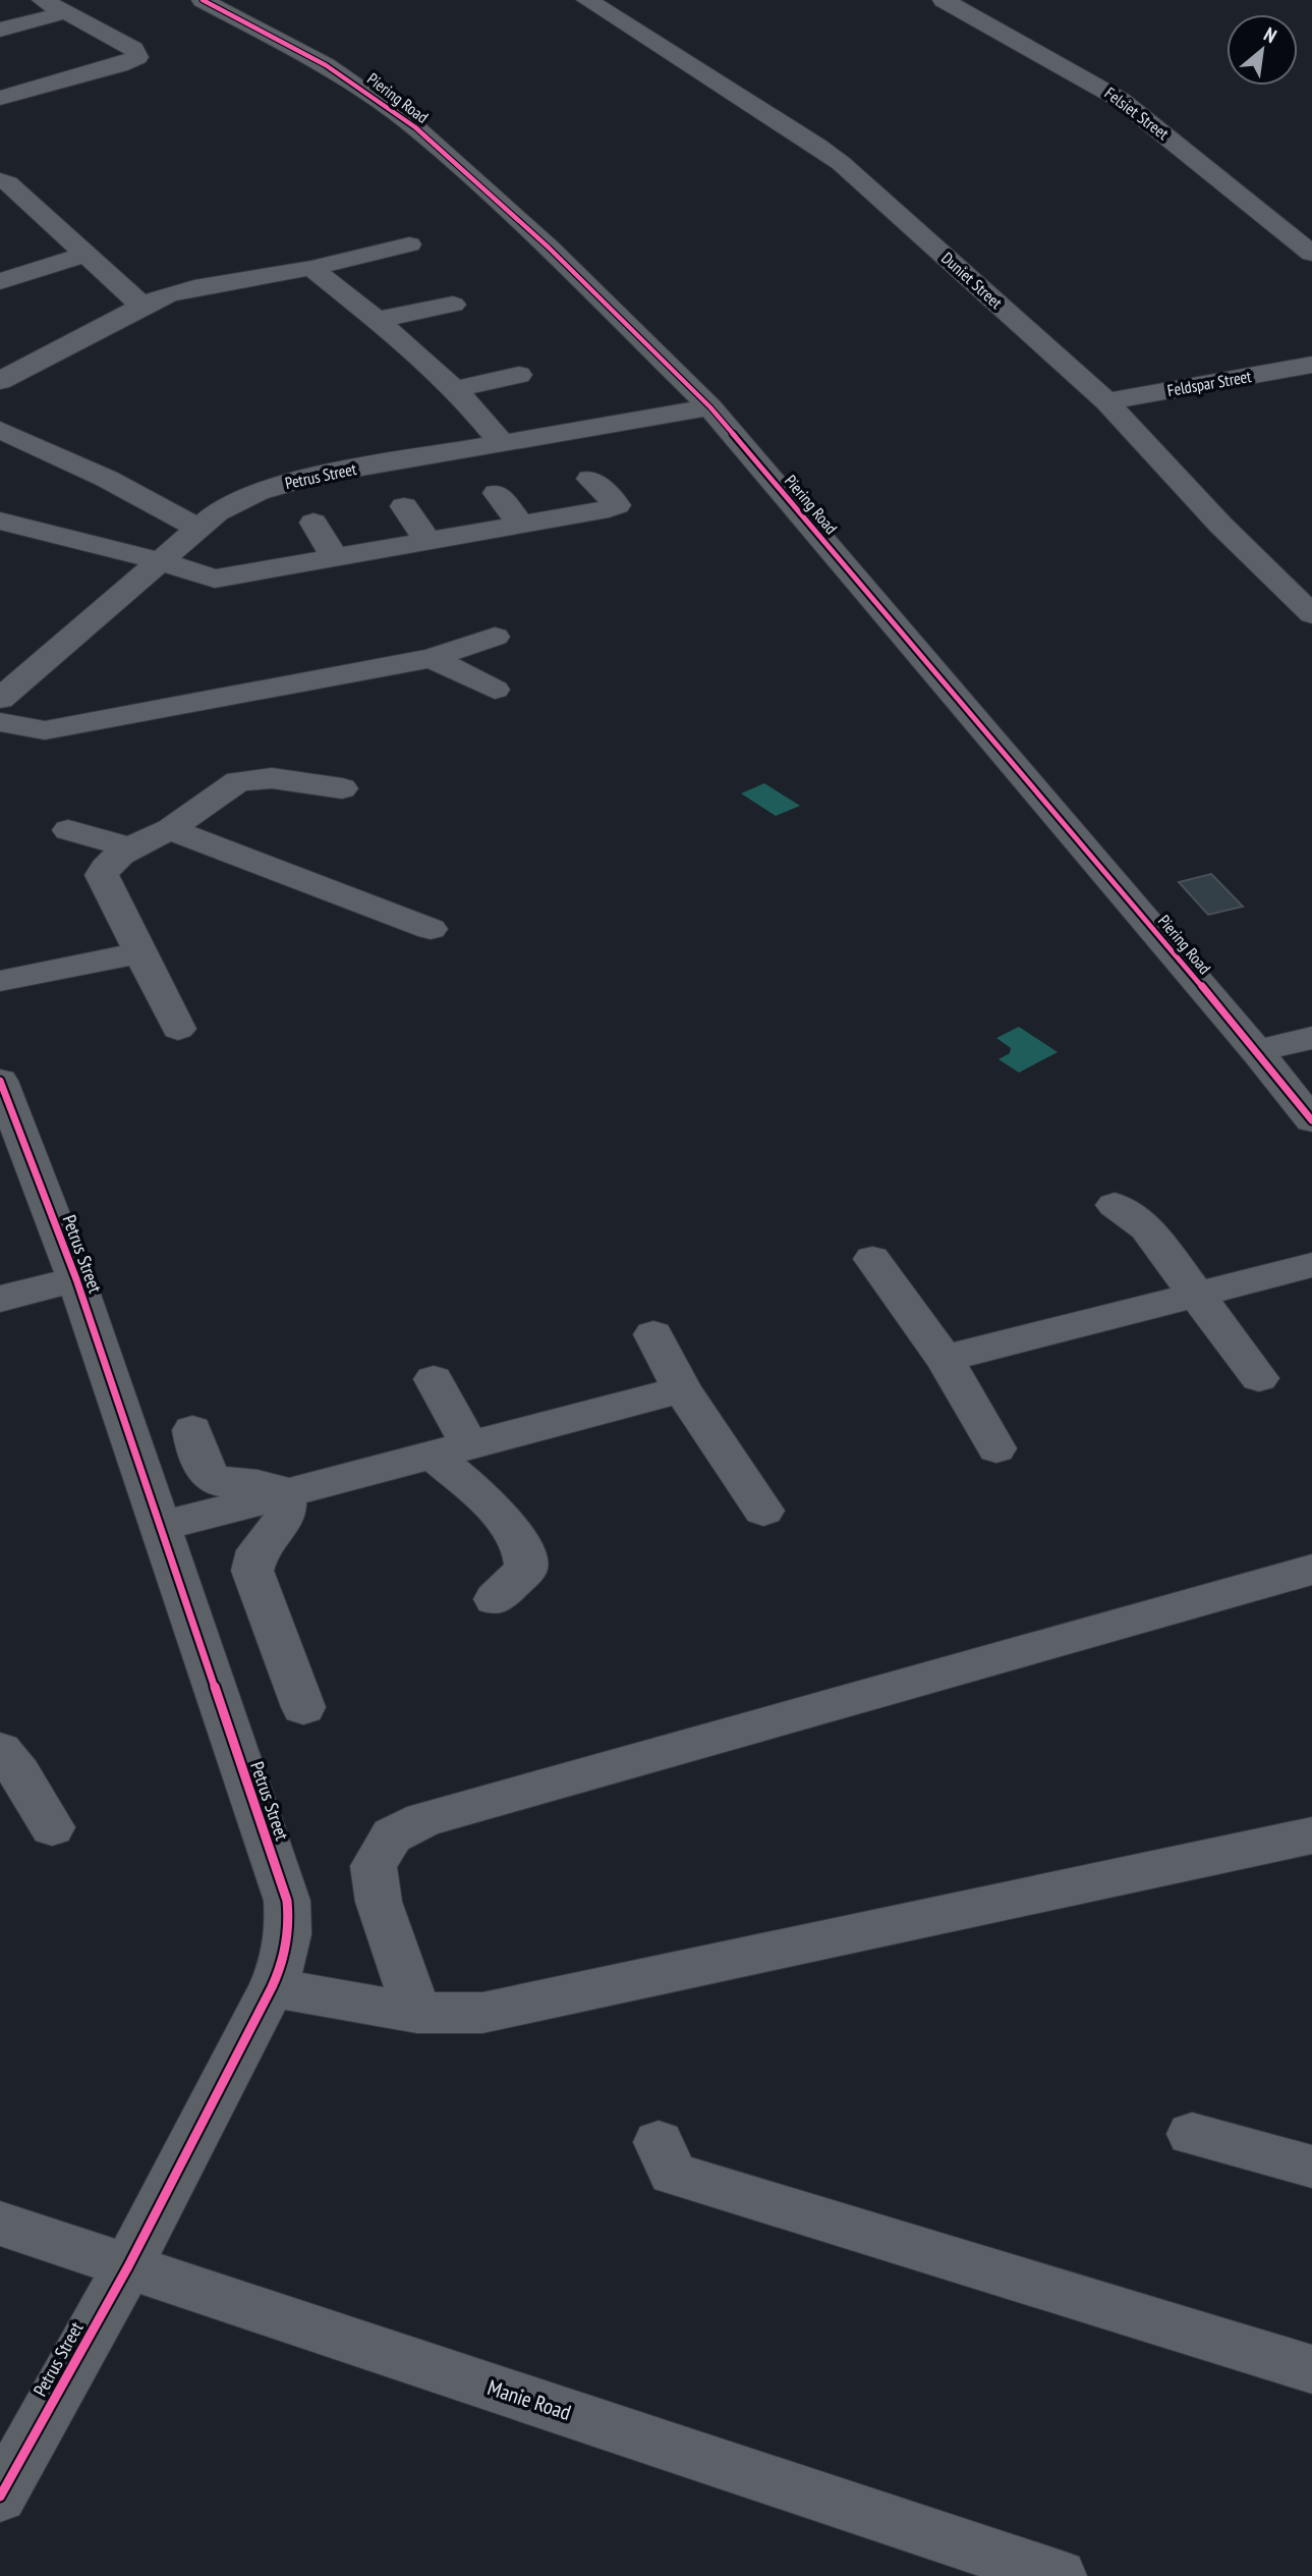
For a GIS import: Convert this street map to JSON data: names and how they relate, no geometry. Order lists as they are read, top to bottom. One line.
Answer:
{"streets":{"street":["Piering Road","Felsiet Street","Duniet Street","Feldspar Street","Petrus Street","Manie Road"]},"crossings":[["Piering Road","Petrus Street"],["Duniet Street","Feldspar Street"],["Petrus Street","Manie Road"]],"north":"top right"}
